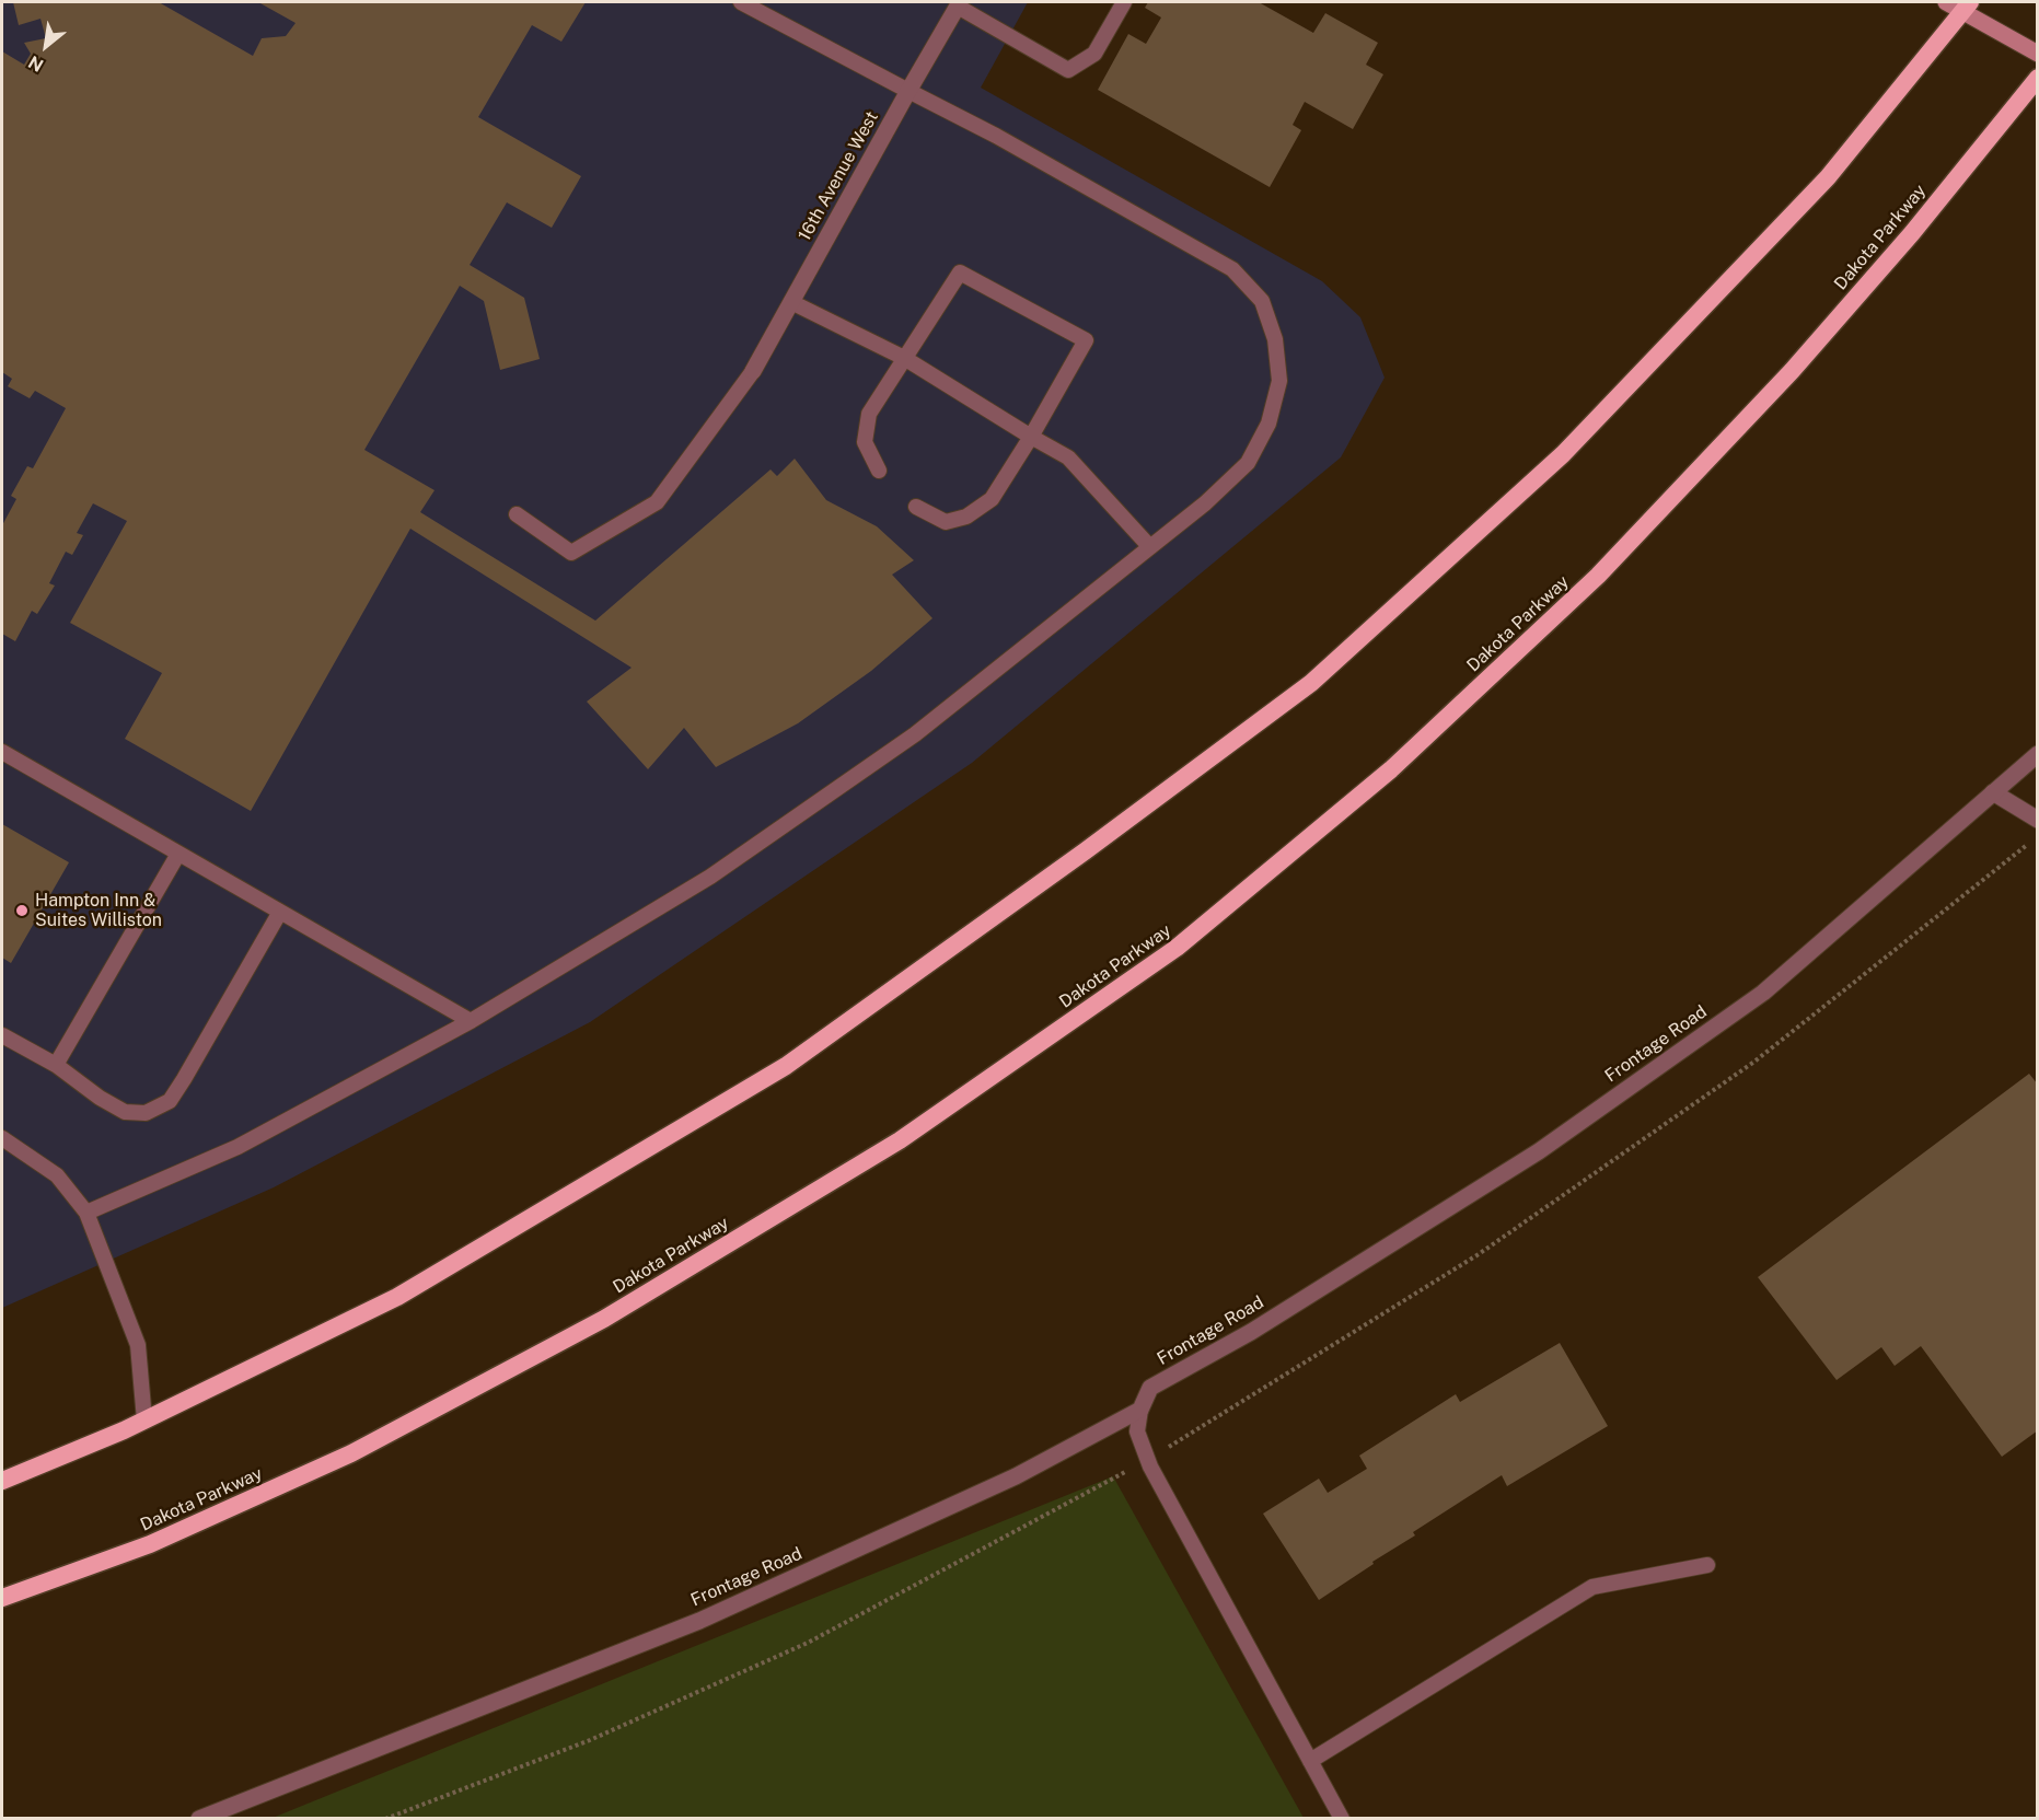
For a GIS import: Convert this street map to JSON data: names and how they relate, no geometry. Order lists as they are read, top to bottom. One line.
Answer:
{"streets":{"highway":["Dakota Parkway"],"street":["16th Avenue West","Frontage Road"]},"places":["Hampton Inn & Suites Williston"],"north":"bottom left"}
